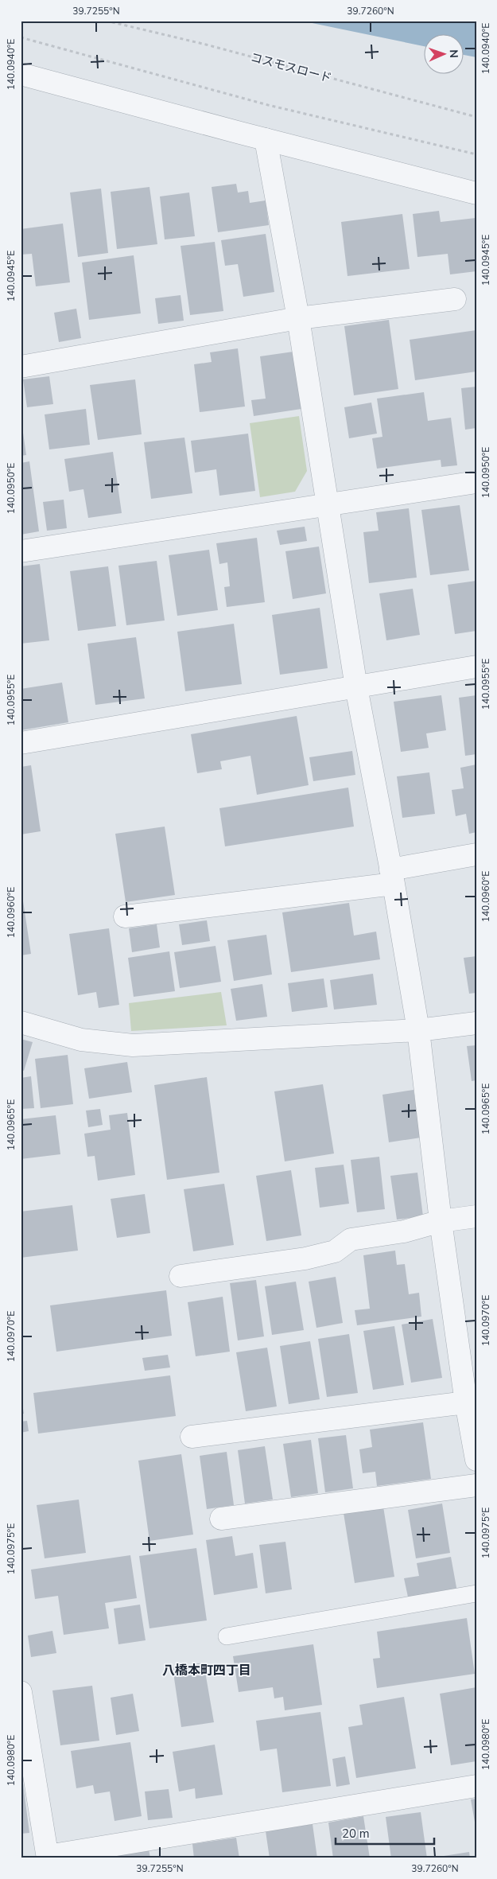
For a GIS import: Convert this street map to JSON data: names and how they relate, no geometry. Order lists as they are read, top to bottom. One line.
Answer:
{"streets":{"path":["コスモスロード"]},"districts":["八橋本町四丁目"],"scale_bar":"20 m","north":"right","coordinates":["39.7255°N","39.7260°N","140.0940°E","140.0945°E","140.0950°E","140.0955°E","140.0960°E","140.0965°E","140.0970°E","140.0975°E","140.0980°E"]}
